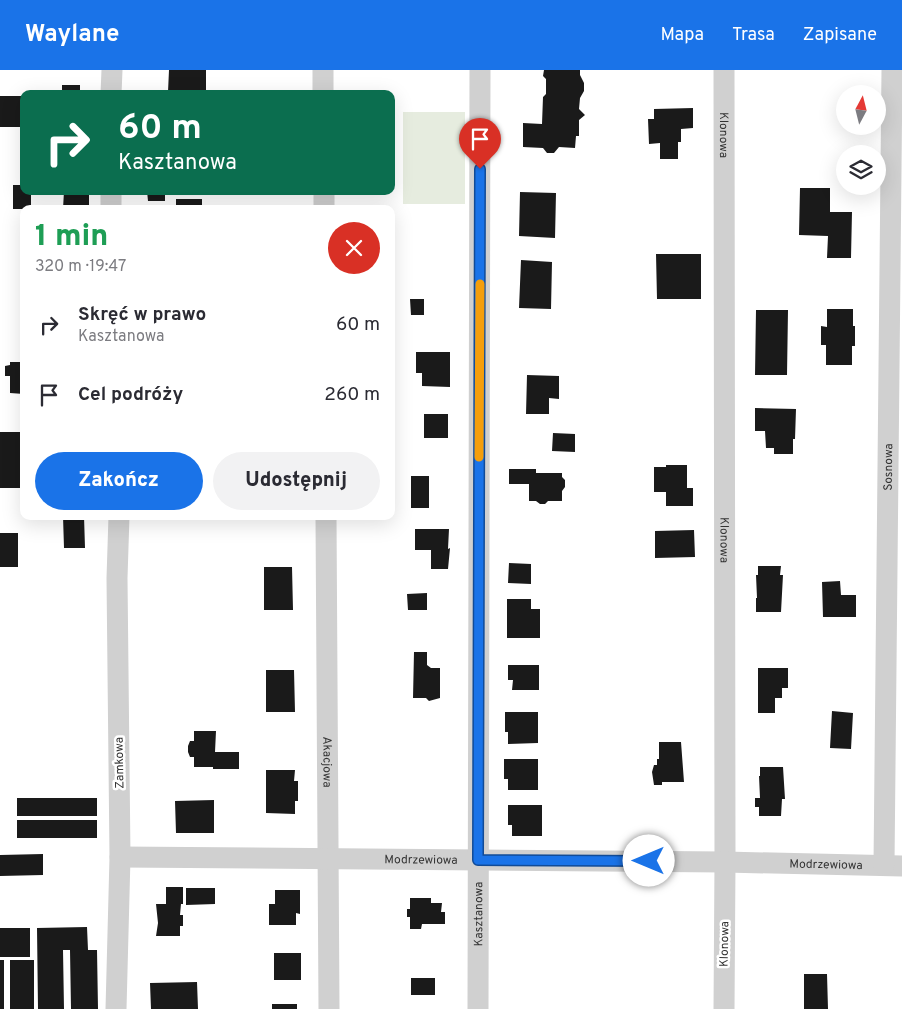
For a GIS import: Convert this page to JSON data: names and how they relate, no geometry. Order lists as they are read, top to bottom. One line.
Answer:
{"streets":{"street":["Klonowa","Sosnowa","Zamkowa","Akacjowa","Modrzewiowa","Kasztanowa"]},"crossings":[["Klonowa","Modrzewiowa"],["Sosnowa","Modrzewiowa"],["Zamkowa","Modrzewiowa"],["Akacjowa","Modrzewiowa"],["Modrzewiowa","Kasztanowa"]],"north":"top","page":{"header":"Waylane","nav":["Mapa","Trasa","Zapisane"],"turn":["60 m","Kasztanowa"],"heading":["1 min","320 m · 19:47"],"list":[{"name":"Skręć w prawo","note":"Kasztanowa","value":"60 m"},{"name":"Cel podróży","value":"260 m"}],"buttons":["Zakończ","Udostępnij"]}}
